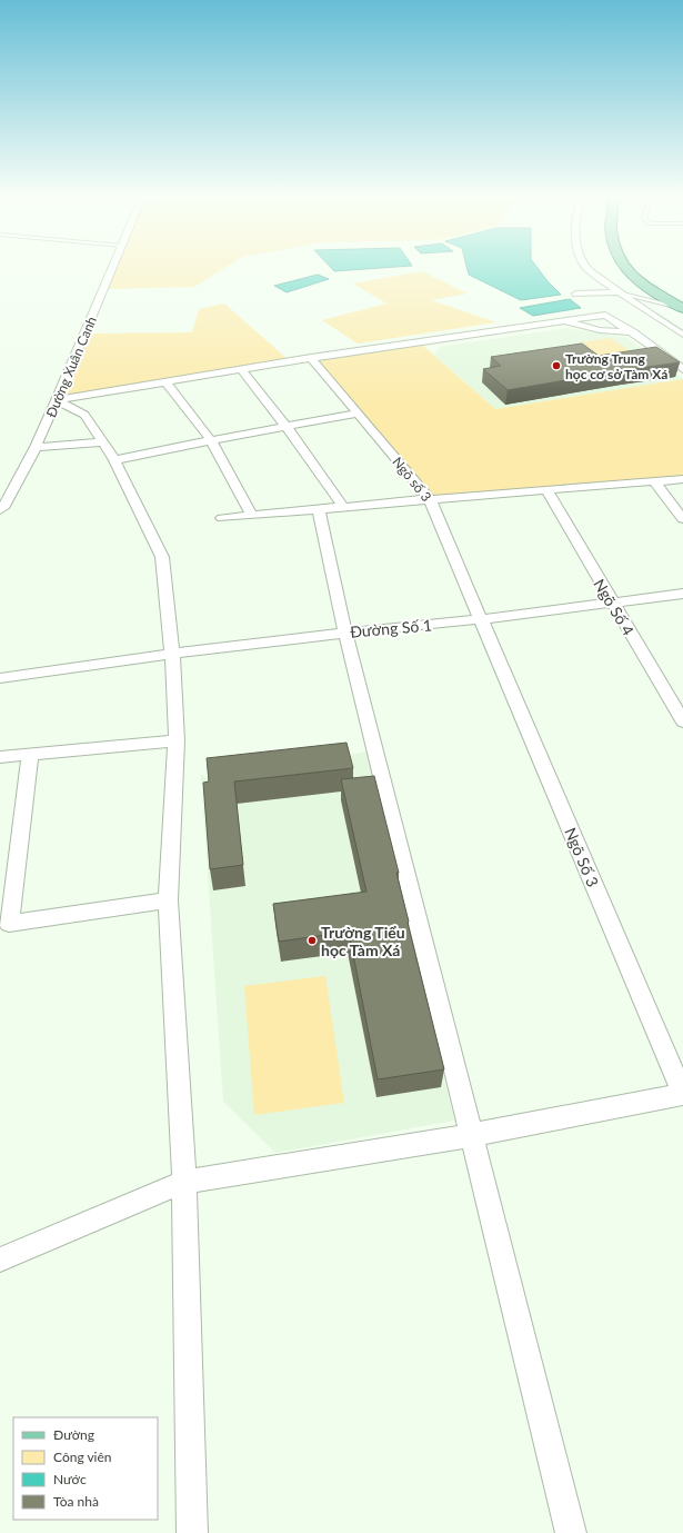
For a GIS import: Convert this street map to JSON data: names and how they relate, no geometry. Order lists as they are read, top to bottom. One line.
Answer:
{"streets":{"street":["Đường Xuân Canh","Ngõ số 3","Ngõ Số 4","Đường Số 1","Ngõ Số 3"]},"crossings":[["Ngõ số 3","Đường Số 1"],["Ngõ số 3","Ngõ Số 3"],["Ngõ Số 4","Đường Số 1"],["Đường Số 1","Ngõ Số 3"]],"places":["Trường Trung học cơ sở Tàm Xá","Trường Tiểu học Tàm Xá"],"legend":["Đường","Công viên","Nước","Tòa nhà"]}
